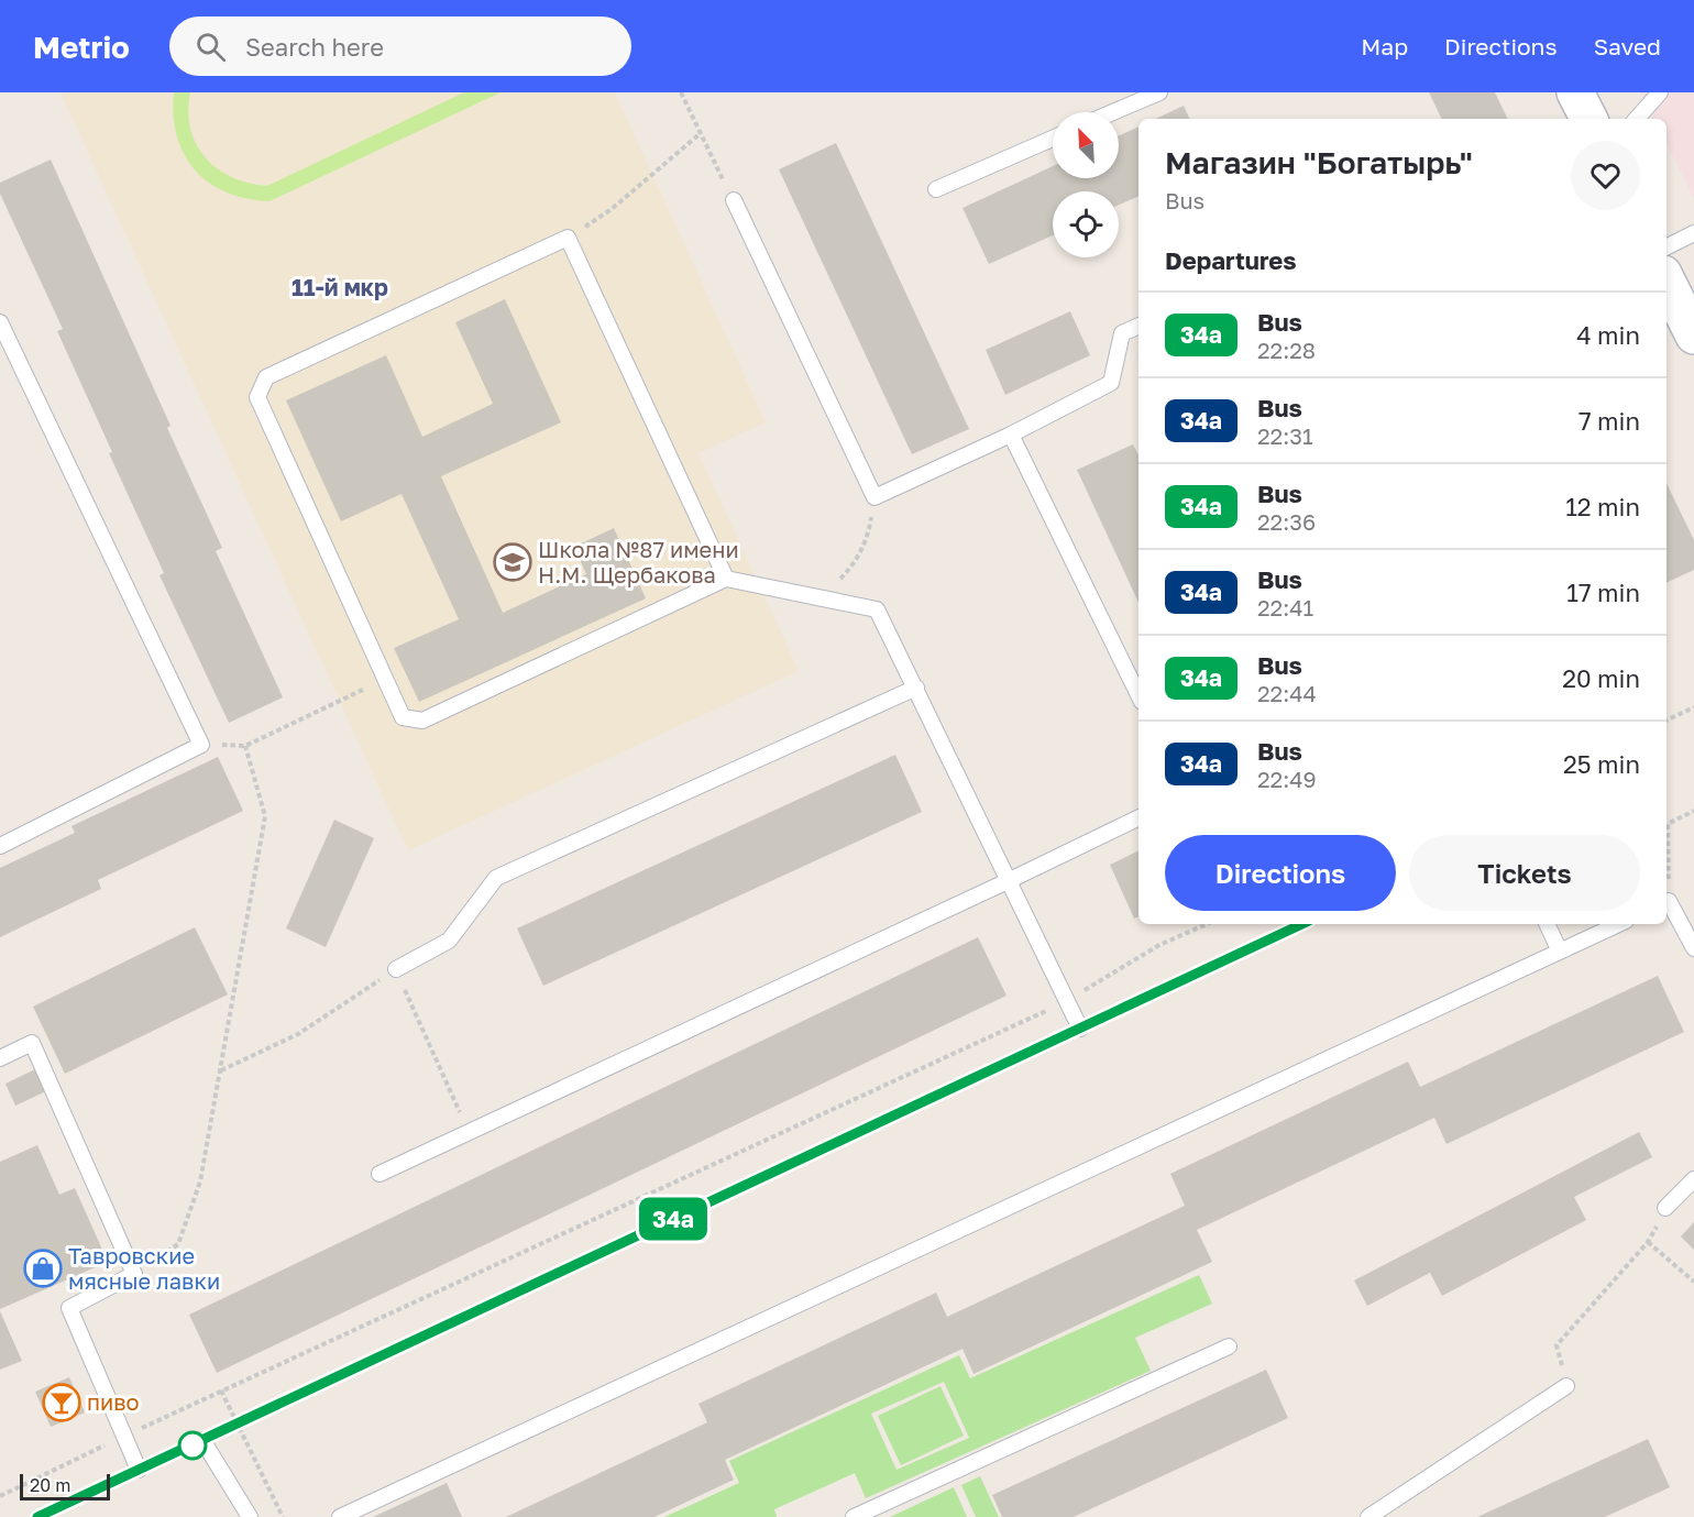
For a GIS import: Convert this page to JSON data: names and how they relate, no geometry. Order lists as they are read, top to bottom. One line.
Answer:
{"districts":["11-й мкр"],"places":{"school or university":["Школа №87 имени Н.М. Щербакова"],"shop":["Тавровские мясные лавки"],"bar":["пиво"]},"lines":["bus line 34а"],"scale_bar":"20 m","north":"top left","page":{"header":"Metrio","search":"Search here","nav":["Map","Directions","Saved"],"on_map":"34а","heading":[["Магазин \"Богатырь\"","Bus"],"Departures"],"list":[{"mark":"34а","name":"Bus","note":"22:28","value":"4 min"},{"mark":"34a","name":"Bus","note":"22:31","value":"7 min"},{"mark":"34а","name":"Bus","note":"22:36","value":"12 min"},{"mark":"34a","name":"Bus","note":"22:41","value":"17 min"},{"mark":"34а","name":"Bus","note":"22:44","value":"20 min"},{"mark":"34a","name":"Bus","note":"22:49","value":"25 min"}],"buttons":["Directions","Tickets"],"scale":"20 m"}}
